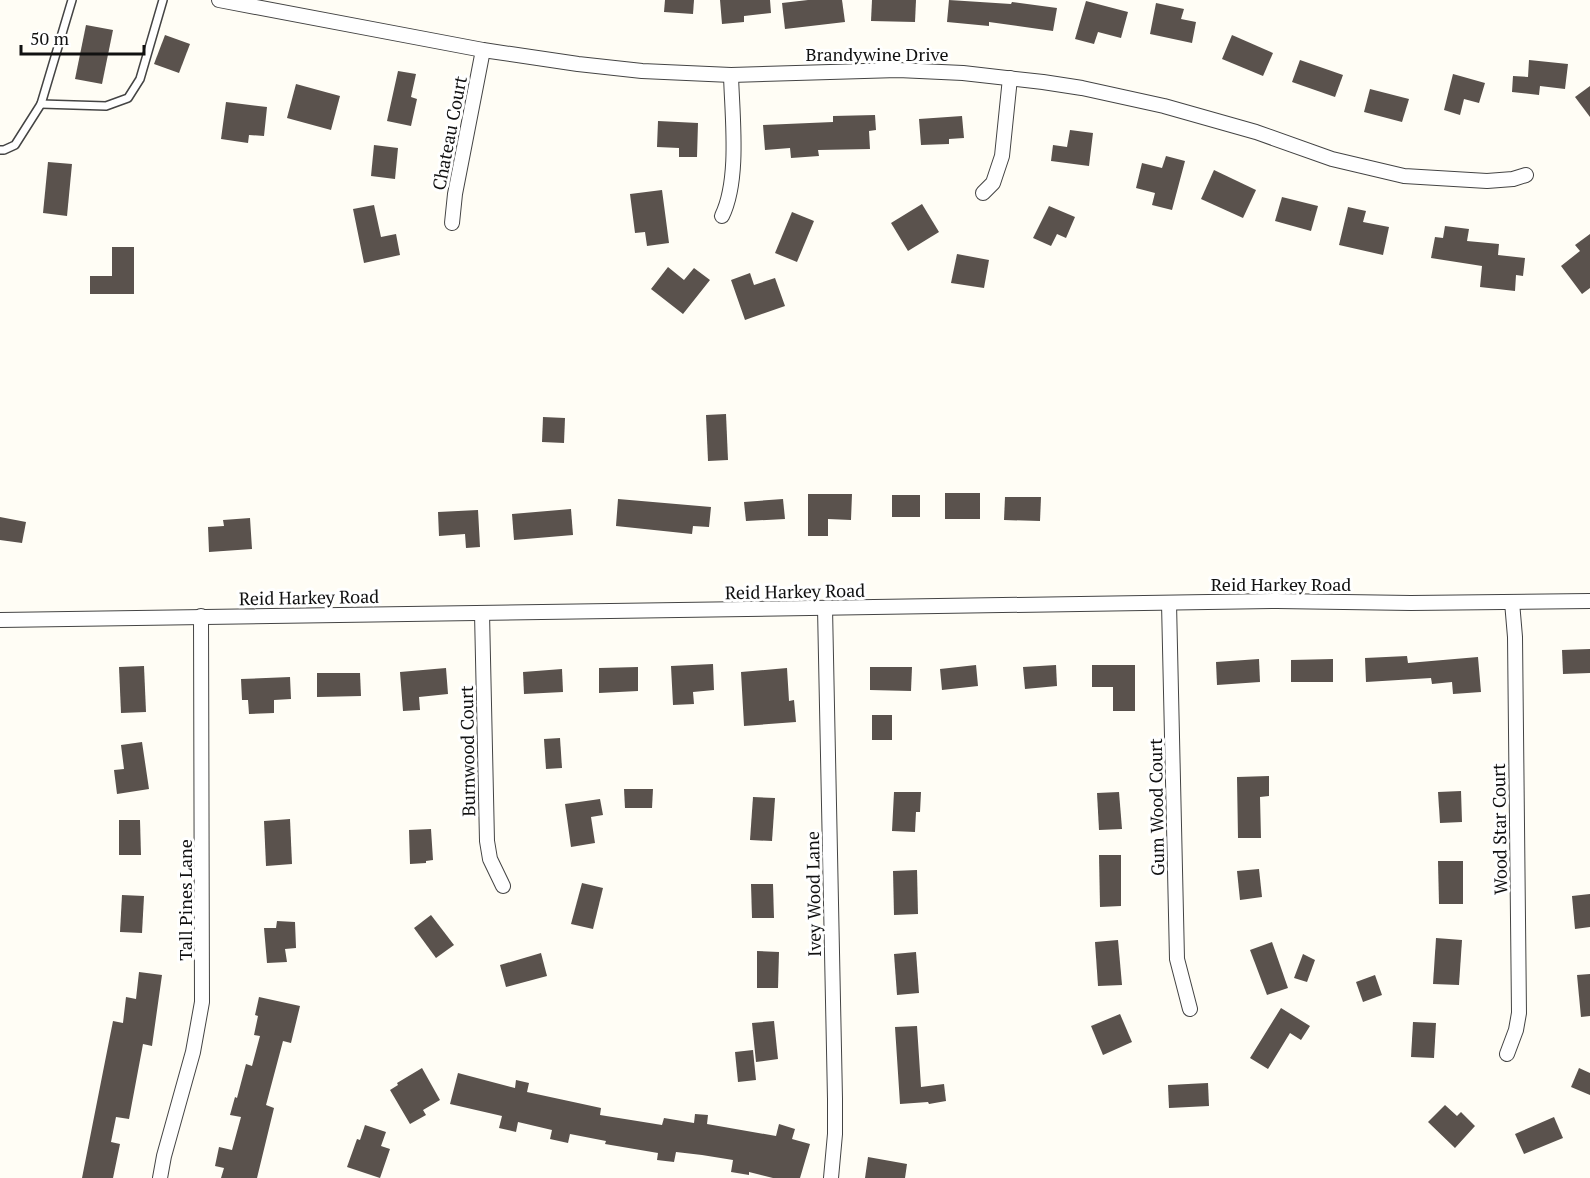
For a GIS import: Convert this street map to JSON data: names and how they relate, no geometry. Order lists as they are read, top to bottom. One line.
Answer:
{"streets":{"street":["Brandywine Drive","Chateau Court","Reid Harkey Road","Burnwood Court","Gum Wood Court","Wood Star Court","Ivey Wood Lane","Tall Pines Lane"]},"crossings":[["Brandywine Drive","Chateau Court"],["Reid Harkey Road","Burnwood Court"],["Reid Harkey Road","Gum Wood Court"],["Reid Harkey Road","Wood Star Court"],["Reid Harkey Road","Ivey Wood Lane"],["Reid Harkey Road","Tall Pines Lane"]],"scale_bar":"50 m"}
